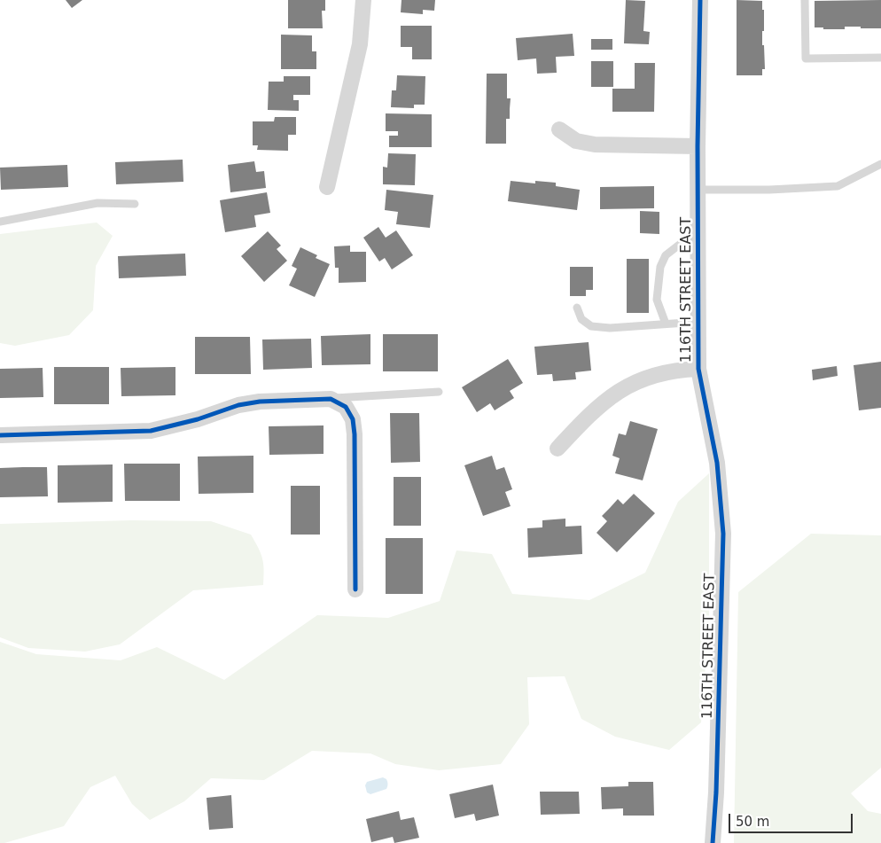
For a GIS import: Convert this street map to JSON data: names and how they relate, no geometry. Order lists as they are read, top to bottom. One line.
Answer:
{"streets":{"street":["116TH STREET EAST"]},"scale_bar":"50 m"}
